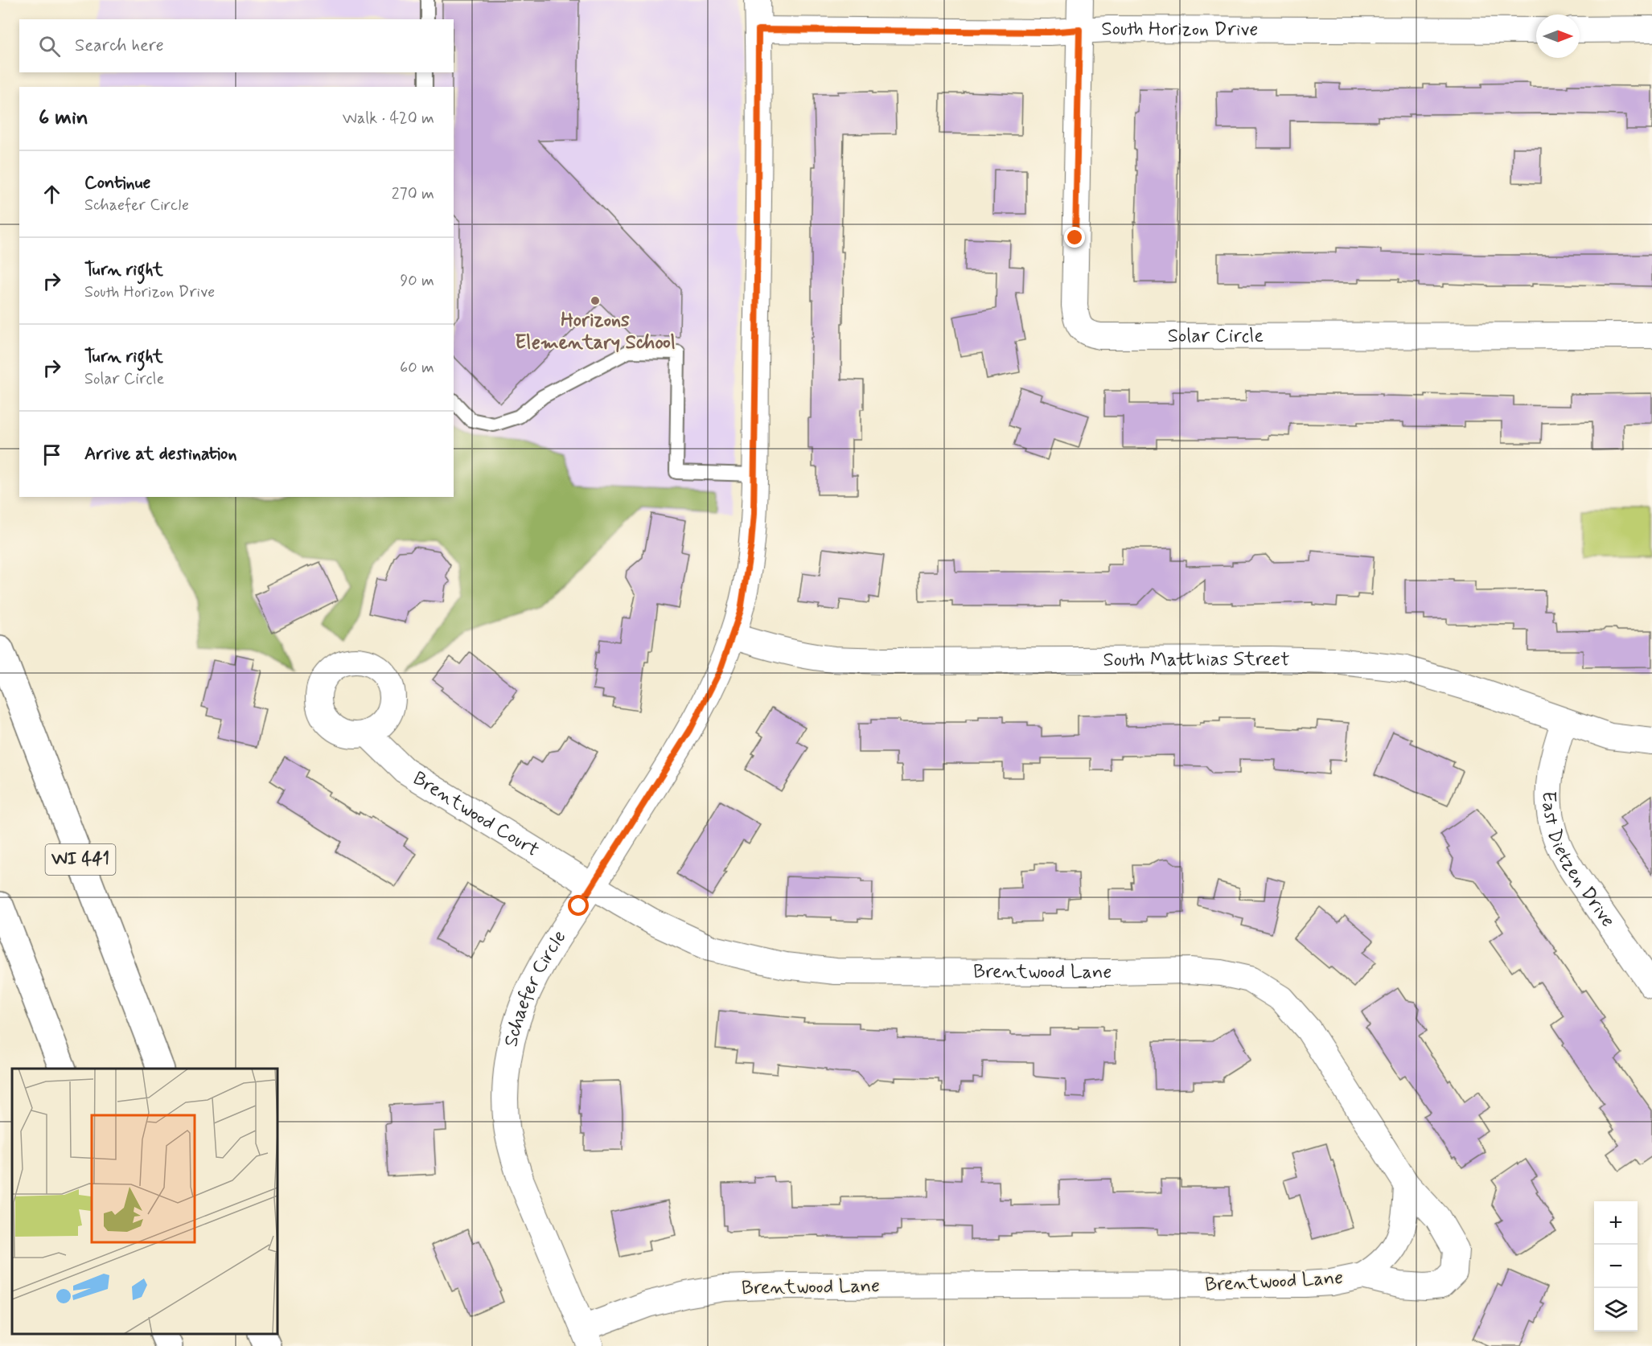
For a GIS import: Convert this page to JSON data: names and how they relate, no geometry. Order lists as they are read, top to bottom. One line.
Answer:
{"streets":{"highway":["WI 441"],"street":["South Horizon Drive","Solar Circle","South Matthias Street","Brentwood Court","East Dietzen Drive","Brentwood Lane","Schaefer Circle"]},"crossings":[["South Horizon Drive","Solar Circle"],["South Horizon Drive","Schaefer Circle"],["South Matthias Street","East Dietzen Drive"],["South Matthias Street","Schaefer Circle"],["Brentwood Court","Brentwood Lane"],["Brentwood Court","Schaefer Circle"],["Brentwood Lane","Schaefer Circle"]],"places":["Horizons Elementary School"],"north":"right","page":{"search":"Search here","heading":["6 min","Walk · 420 m"],"list":[["Continue","Schaefer Circle","270 m"],["Turn right","South Horizon Drive","90 m"],["Turn right","Solar Circle","60 m"],"Arrive at destination"],"map_buttons":["+","−"]}}
